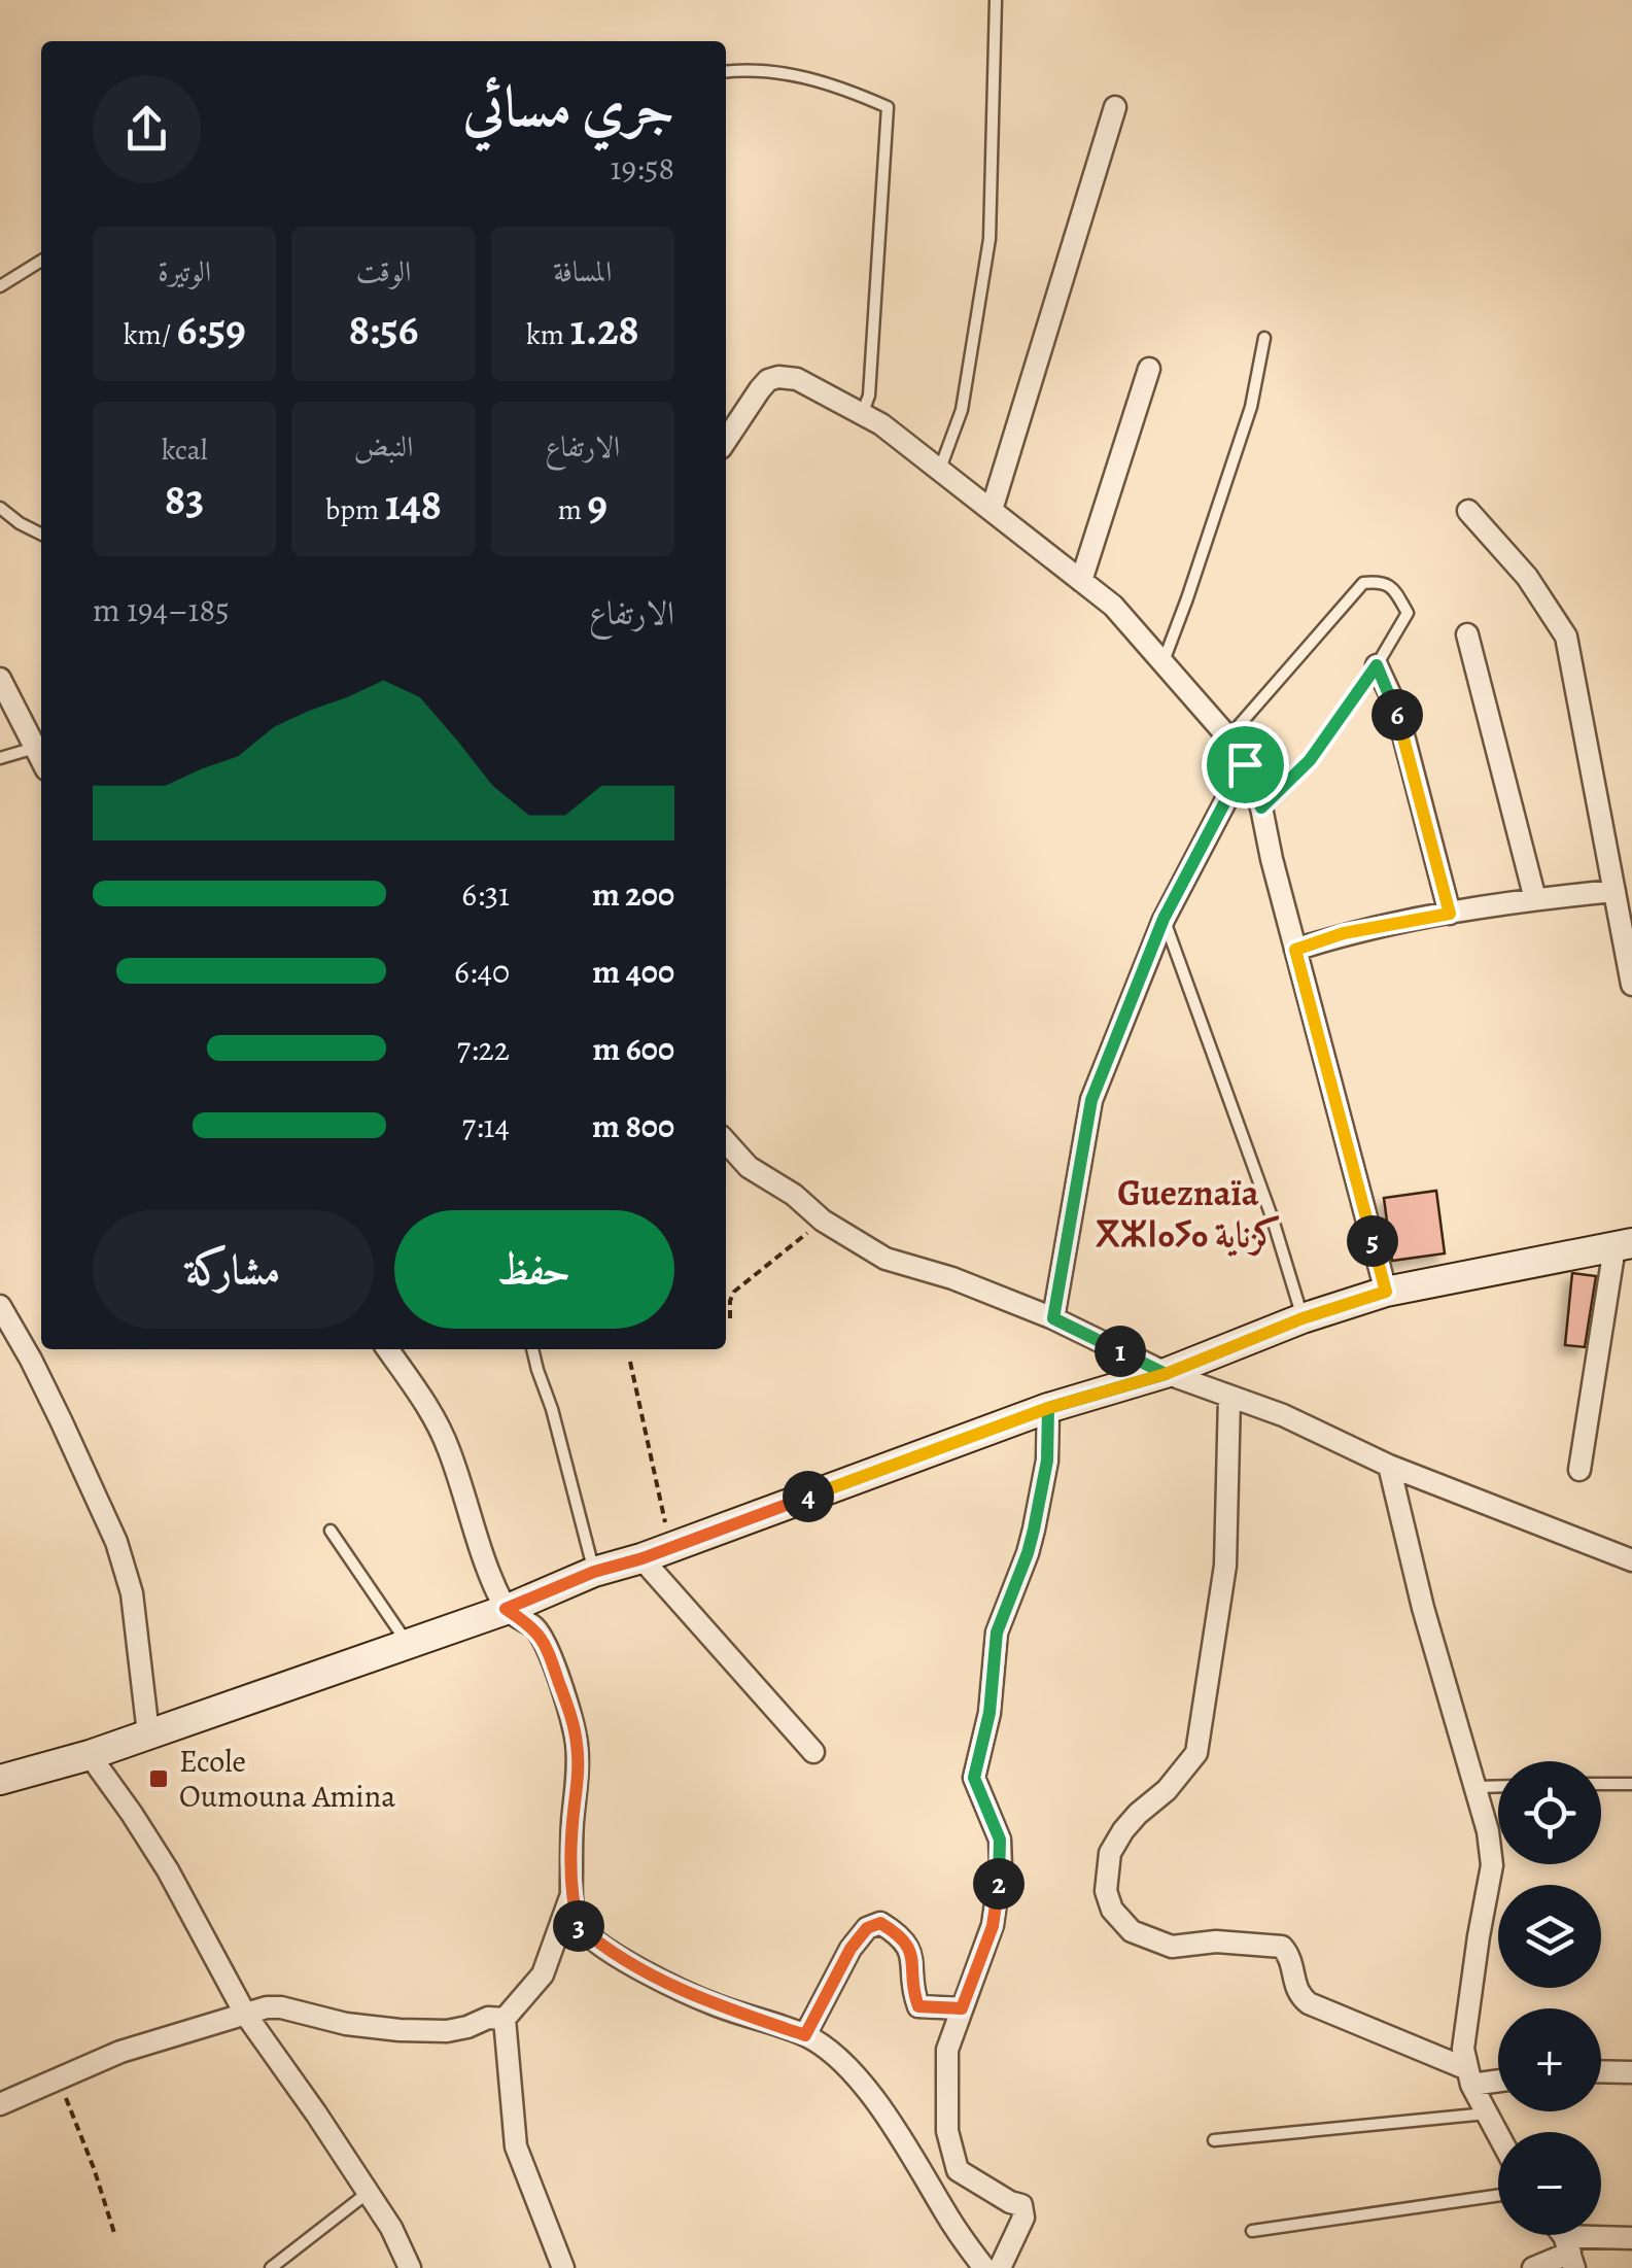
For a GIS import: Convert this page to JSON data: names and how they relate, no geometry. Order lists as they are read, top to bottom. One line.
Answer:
{"districts":["Gueznaïa ⴳⵣⵏⴰⵢⴰ كزناية"],"places":{"transit":["Ecole Oumouna Amina"]},"page":{"heading":["جري مسائي","19:58"],"stats":[["المسافة","1.28 km"],["الوقت","8:56"],["الوتيرة","6:59 /km"],["الارتفاع","9 m"],["النبض","148 bpm"],["kcal","83"]],"chart":["الارتفاع","185–194 m"],"pins":["6","5","1","4","2","3"],"list":[{"name":"200 m","note":"6:31"},{"name":"400 m","note":"6:40"},{"name":"600 m","note":"7:22"},{"name":"800 m","note":"7:14"}],"buttons":["حفظ","مشاركة"],"map_buttons":["+","−"]}}
